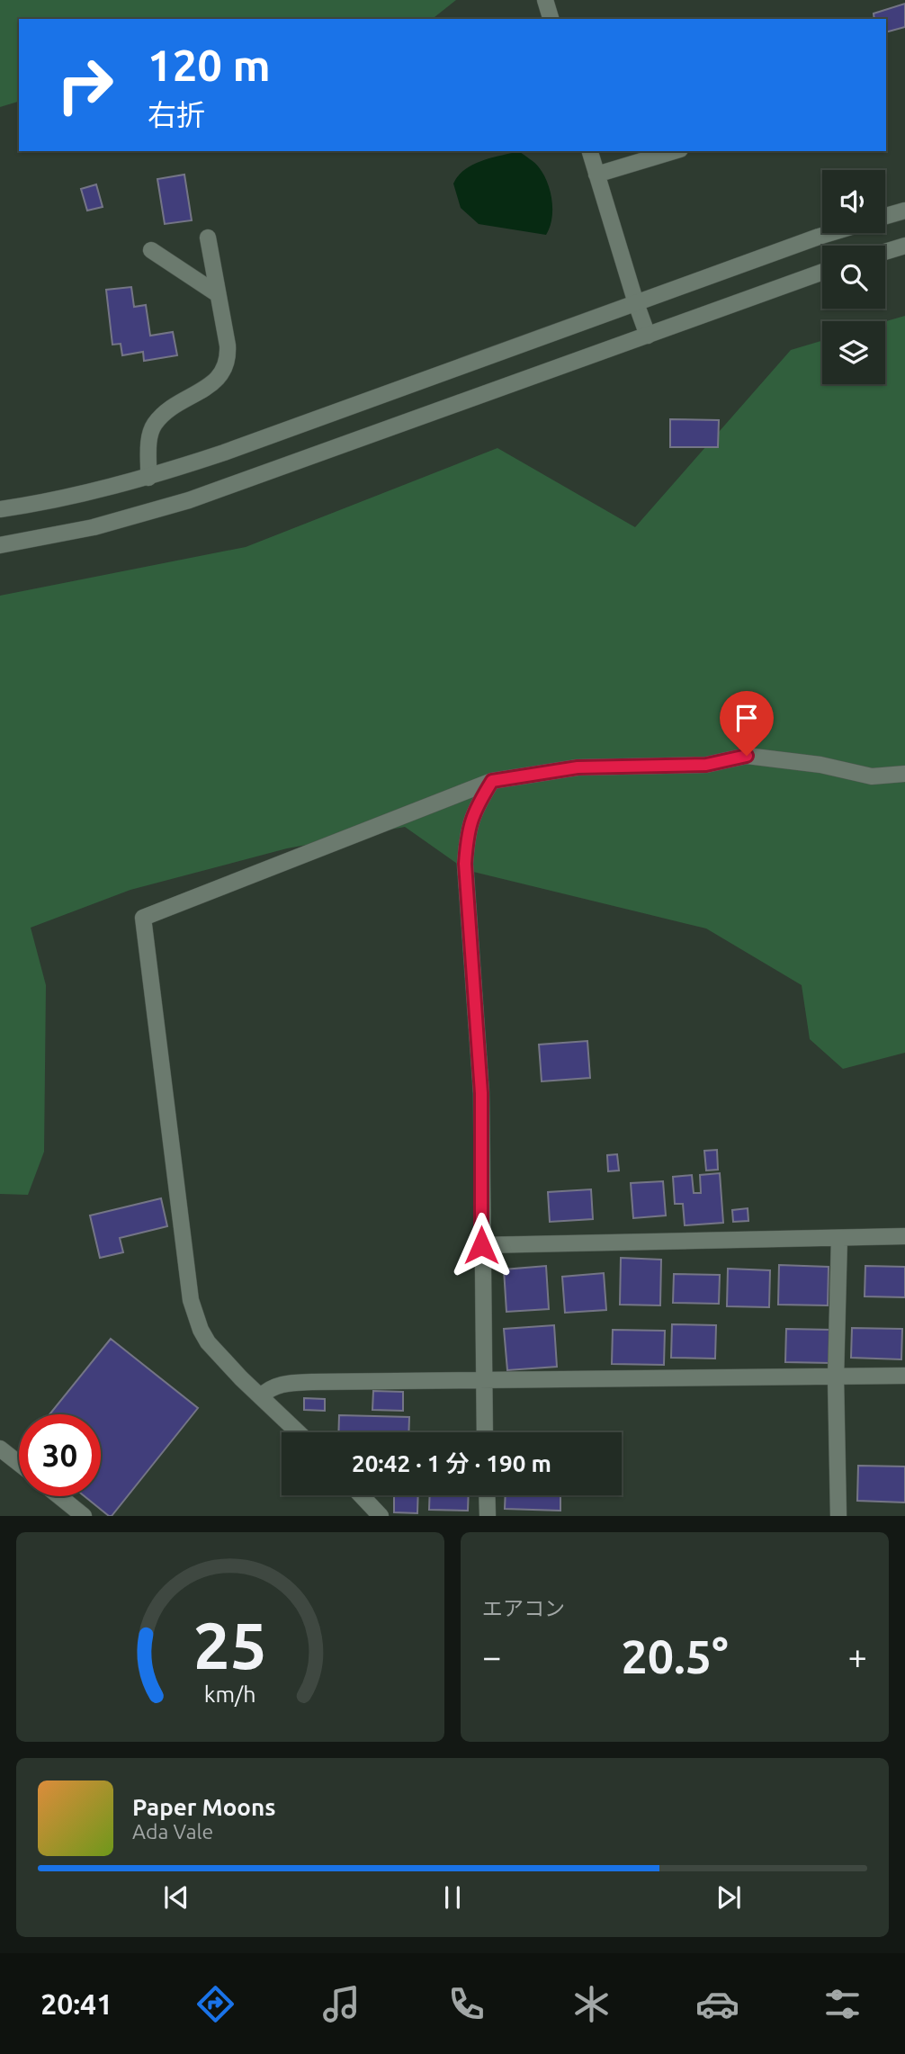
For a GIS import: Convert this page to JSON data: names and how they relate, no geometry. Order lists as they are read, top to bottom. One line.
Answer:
{"page":{"turn":["120 m","右折"],"limit":"30","trip":"20:42 · 1 分 · 190 m","tile":"エアコン","heat":["−","20.5°","+"],"song":["Paper Moons","Ada Vale"],"tabs":"20:41","gauge":["25","km/h"]}}
